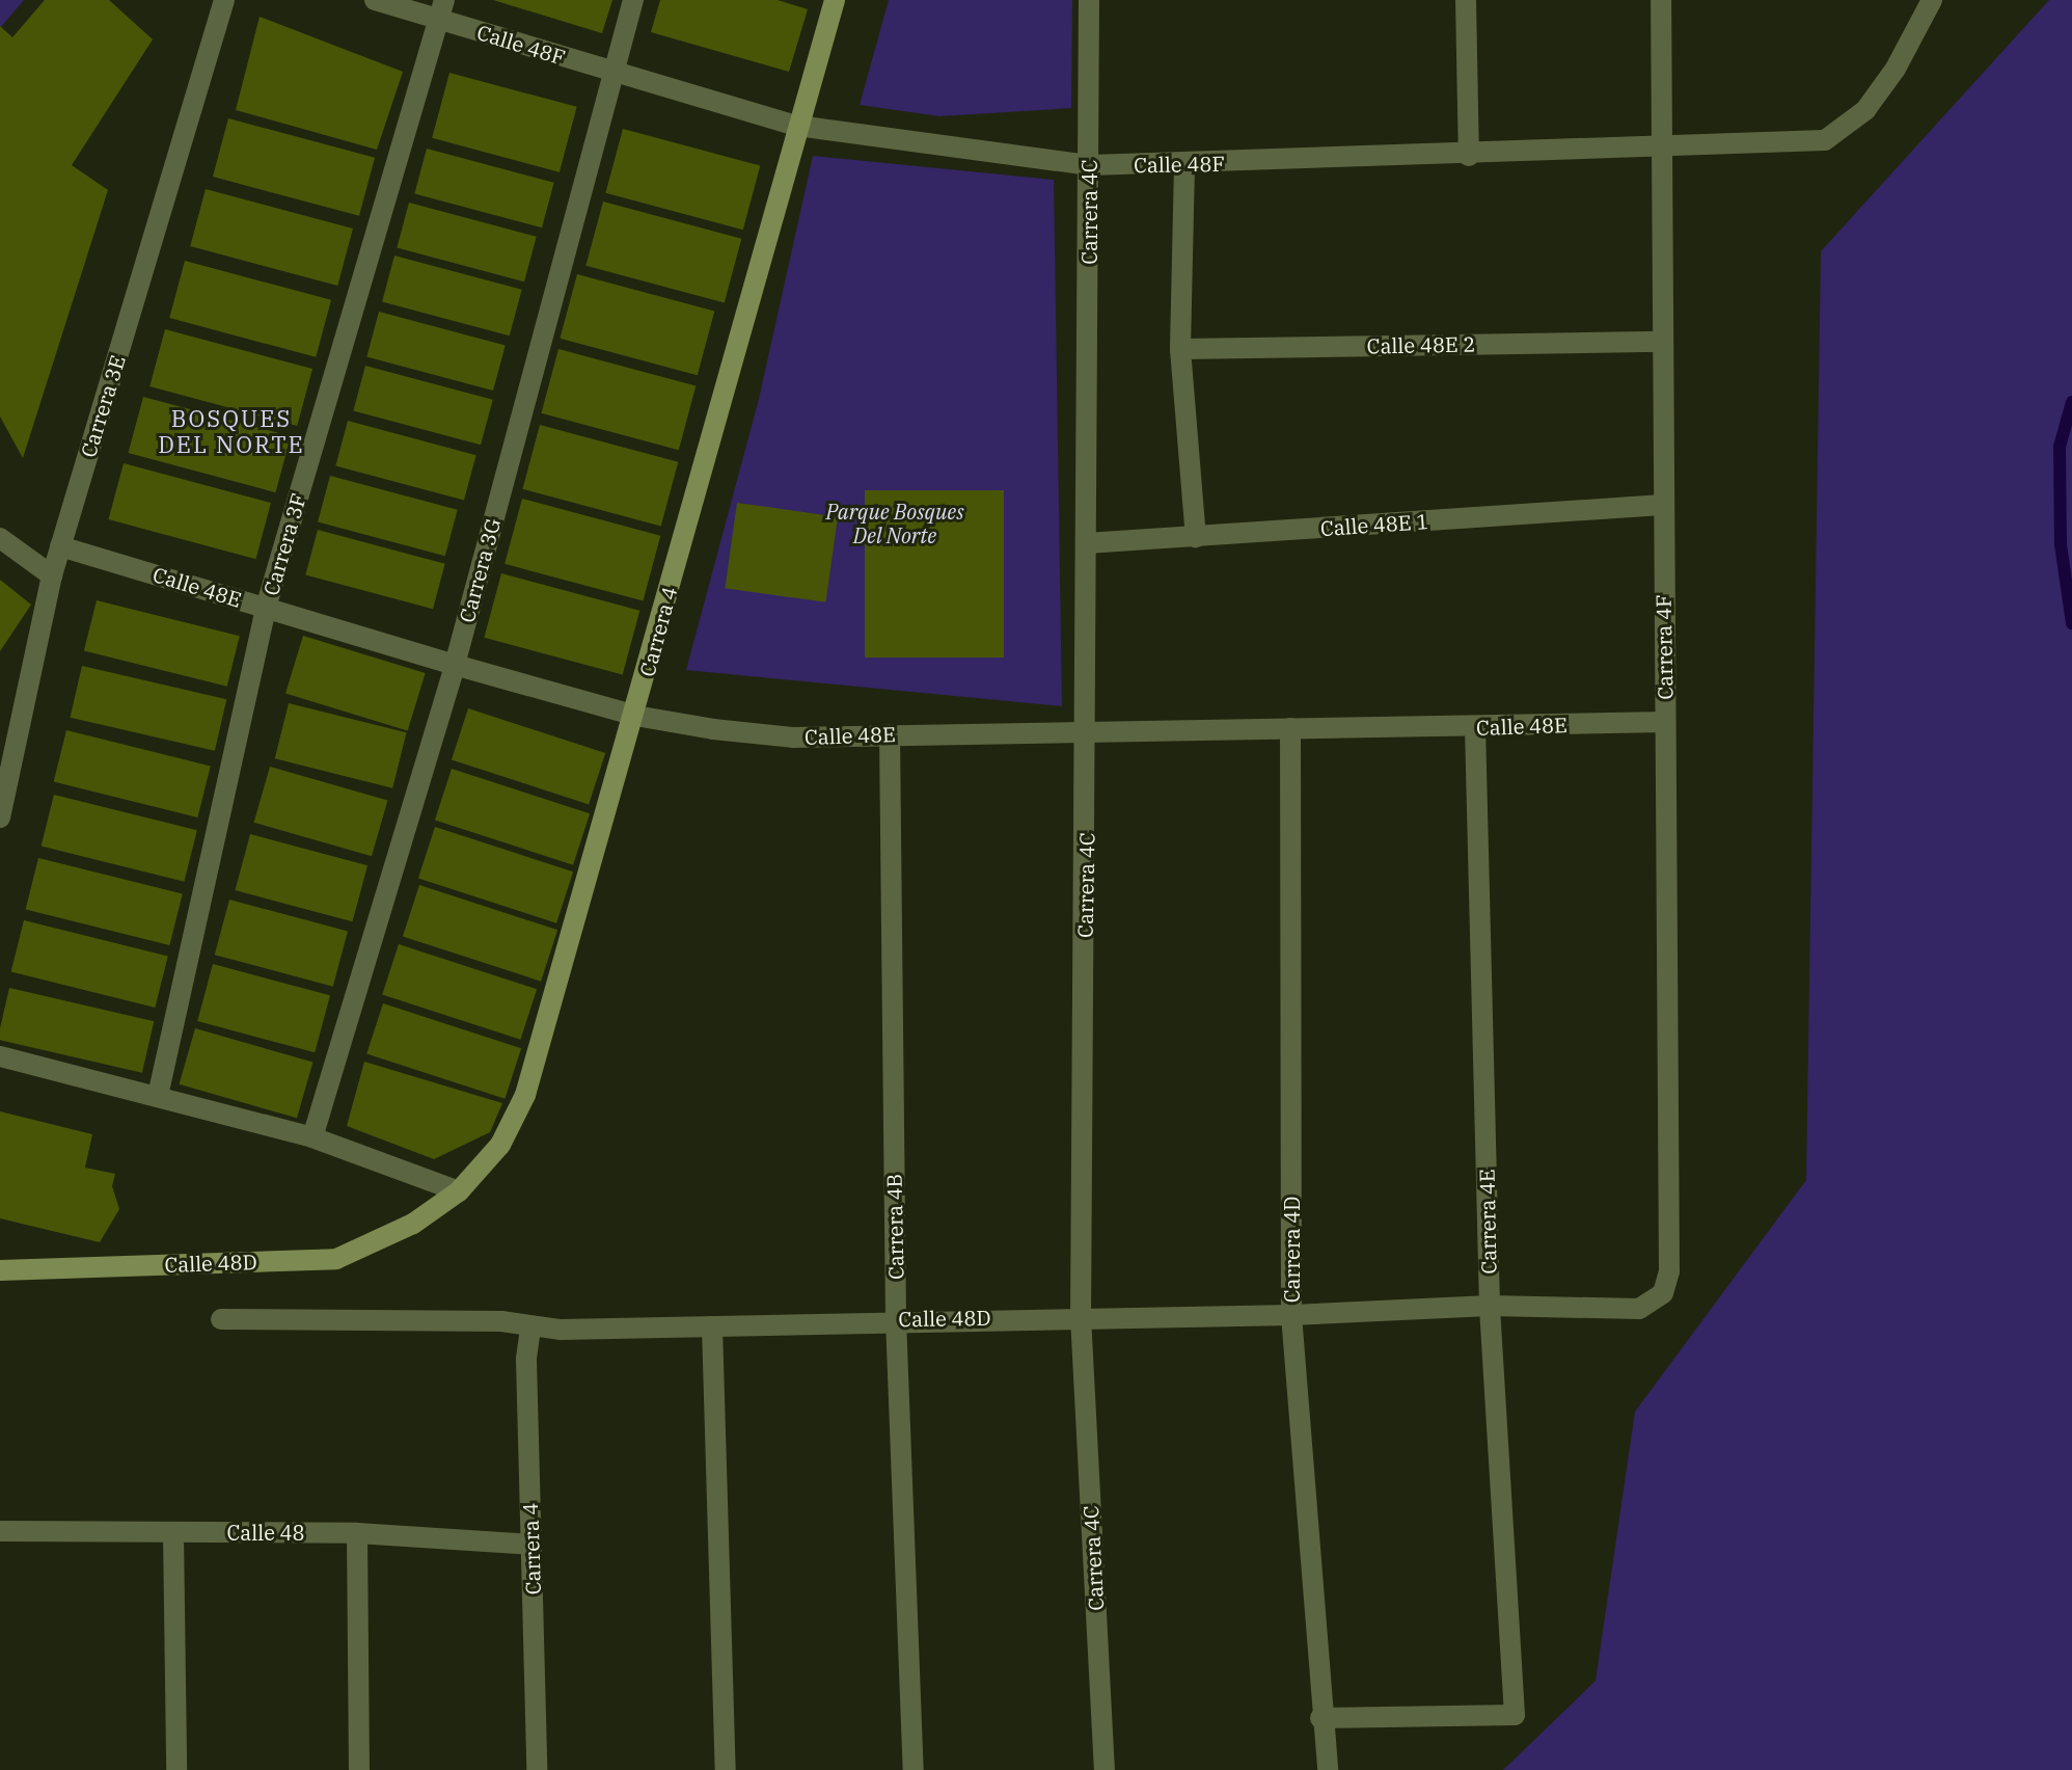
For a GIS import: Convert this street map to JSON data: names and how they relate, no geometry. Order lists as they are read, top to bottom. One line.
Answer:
{"streets":{"main road":["Carrera 4","Calle 48D"],"street":["Calle 48F","Carrera 4C","Calle 48E 2","Carrera 3E","Calle 48E 1","Carrera 3F","Carrera 3G","Calle 48E","Carrera 4F","Carrera 4E","Carrera 4B","Carrera 4D","Calle 48"]},"crossings":[["Calle 48F","Carrera 4C"],["Calle 48F","Carrera 3F"],["Calle 48F","Carrera 3G"],["Calle 48F","Carrera 4"],["Calle 48F","Carrera 4F"],["Carrera 4C","Calle 48E 1"],["Carrera 4C","Calle 48E"],["Carrera 4C","Calle 48D"],["Calle 48E 2","Carrera 4F"],["Carrera 3E","Calle 48E"],["Calle 48E 1","Carrera 4F"],["Carrera 3F","Calle 48E"],["Carrera 3G","Calle 48E"],["Calle 48E","Carrera 4"],["Calle 48E","Carrera 4F"],["Calle 48E","Carrera 4E"],["Calle 48E","Carrera 4B"],["Calle 48E","Carrera 4D"],["Carrera 4","Calle 48D"],["Carrera 4","Calle 48"],["Carrera 4F","Calle 48D"],["Carrera 4E","Carrera 4D"],["Carrera 4E","Calle 48D"],["Carrera 4B","Calle 48D"],["Carrera 4D","Calle 48D"]],"districts":["BOSQUES DEL NORTE"],"parks":["Parque Bosques Del Norte"]}
